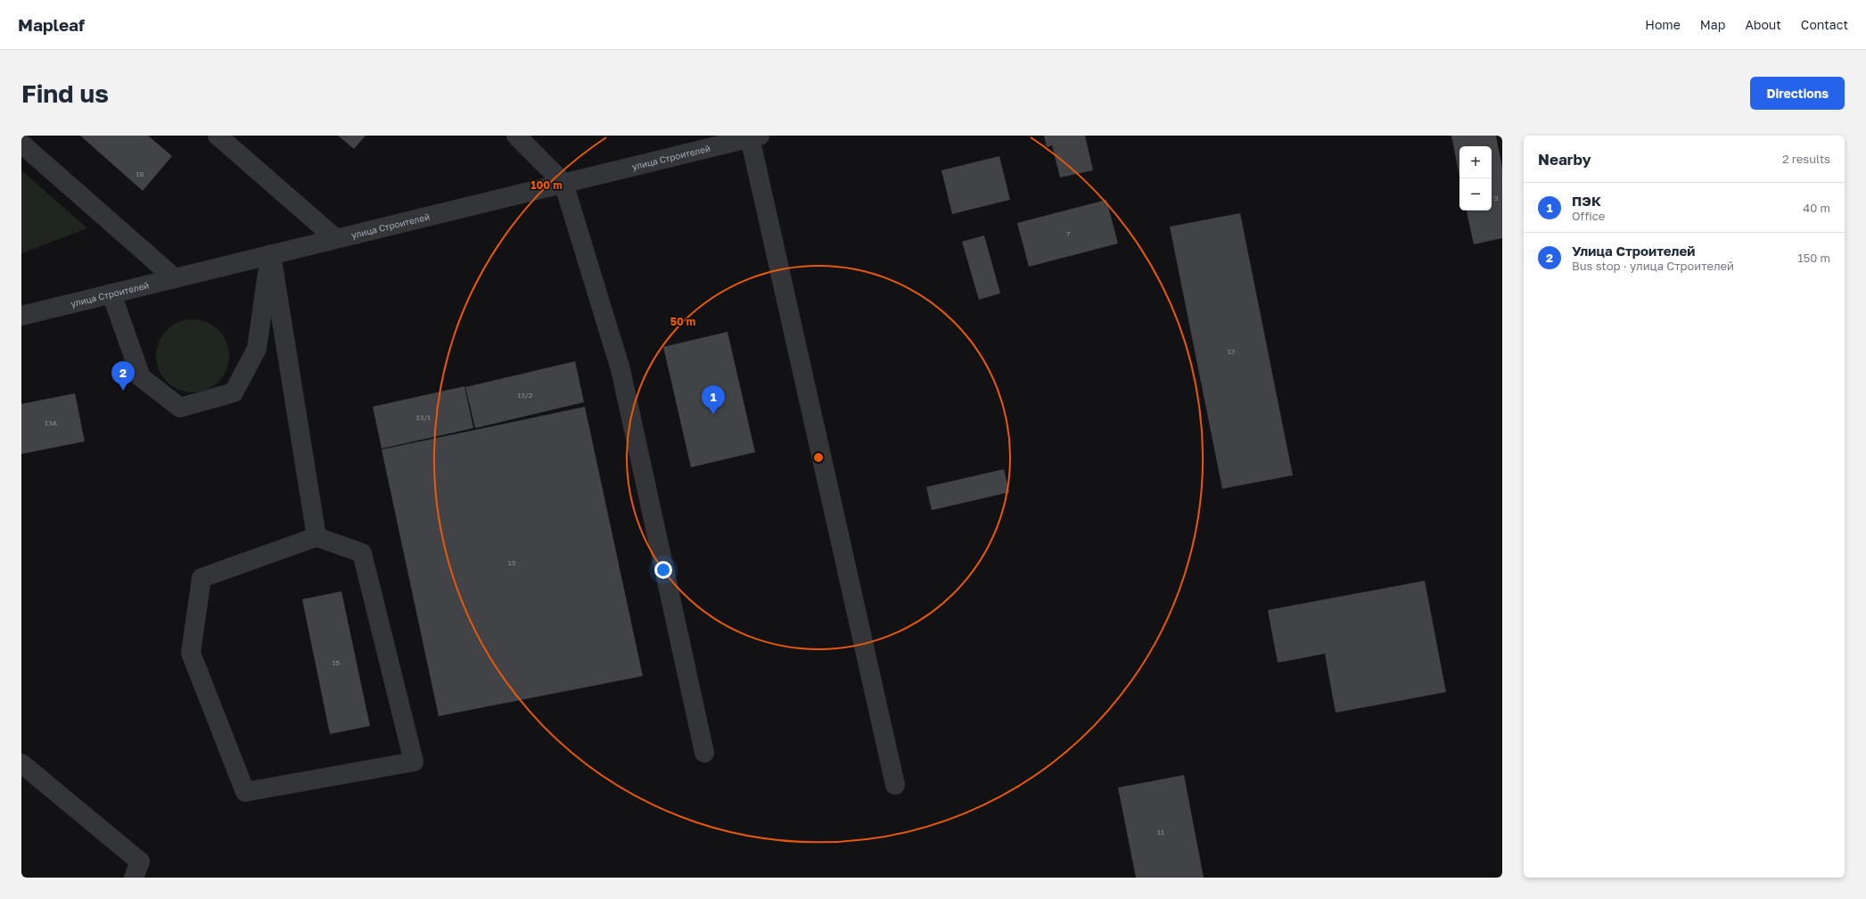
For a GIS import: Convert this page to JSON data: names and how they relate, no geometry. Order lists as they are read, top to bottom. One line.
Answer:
{"streets":{"street":["улица Строителей"]},"house_numbers":["18","3","7","13","13/2","13/1","13А","13","15","11"],"page":{"header":"Mapleaf","nav":["Home","Map","About","Contact"],"buttons":"Directions","title":"Find us","heading":["Nearby","2 results"],"map_buttons":["+","−"],"list":[{"mark":"1","name":"ПЭК","note":"Office","value":"40 m"},{"mark":"2","name":"Улица Строителей","note":"Bus stop · улица Строителей","value":"150 m"}],"pins":["2","1"]},"rings":["100 m","50 m"]}
